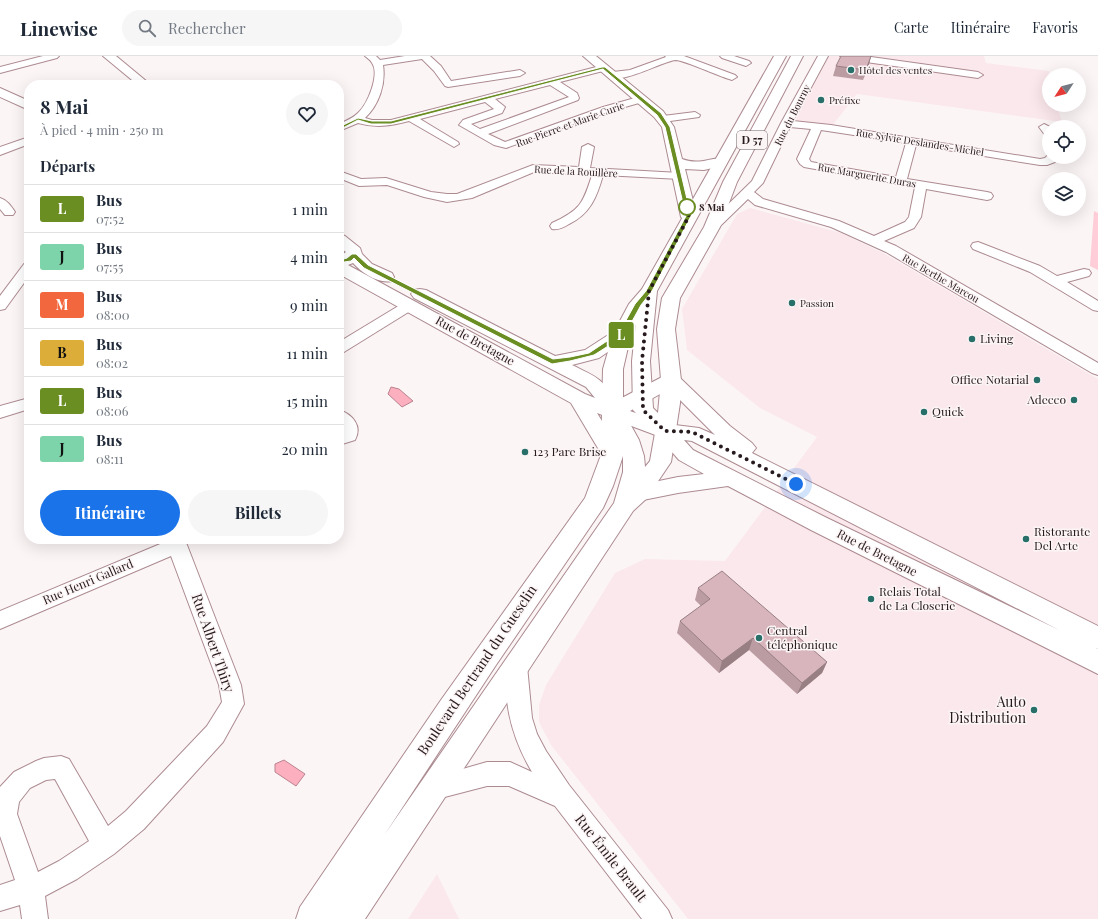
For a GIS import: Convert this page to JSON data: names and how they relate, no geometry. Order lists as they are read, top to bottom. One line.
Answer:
{"streets":{"main road":["D 57","Rue de Bretagne","Boulevard Bertrand du Guesclin"],"street":["Rue du Bourny","Rue Pierre et Marie Curie","Rue Sylvie Deslandes-Michel","Rue de la Rouillère","Rue Marguerite Duras","Rue Berthe Marcou","Rue Henri Gallard","Rue Albert Thiry","Rue Émile Brault"]},"crossings":[["Rue du Bourny","D 57"],["Rue du Bourny","Rue Sylvie Deslandes-Michel"],["Rue du Bourny","Rue Berthe Marcou"],["D 57","Rue de Bretagne"],["D 57","Boulevard Bertrand du Guesclin"],["Rue Sylvie Deslandes-Michel","Rue Marguerite Duras"],["Rue Marguerite Duras","Rue Berthe Marcou"],["Rue de Bretagne","Boulevard Bertrand du Guesclin"]],"places":["Hôtel des ventes","Préfixe","8 Mai","Passion","Living","Office Notarial","Adecco","Quick","123 Pare Brise","Ristorante Del Arte","Relais Total de La Closerie","Central téléphonique","Auto Distribution"],"lines":["bus line L"],"north":"bottom left","page":{"header":"Linewise","search":"Rechercher","nav":["Carte","Itinéraire","Favoris"],"on_map":"L","heading":[["8 Mai","À pied · 4 min · 250 m"],"Départs"],"list":[{"mark":"L","name":"Bus","note":"07:52","value":"1 min"},{"mark":"J","name":"Bus","note":"07:55","value":"4 min"},{"mark":"M","name":"Bus","note":"08:00","value":"9 min"},{"mark":"B","name":"Bus","note":"08:02","value":"11 min"},{"mark":"L","name":"Bus","note":"08:06","value":"15 min"},{"mark":"J","name":"Bus","note":"08:11","value":"20 min"}],"buttons":["Itinéraire","Billets"]}}
